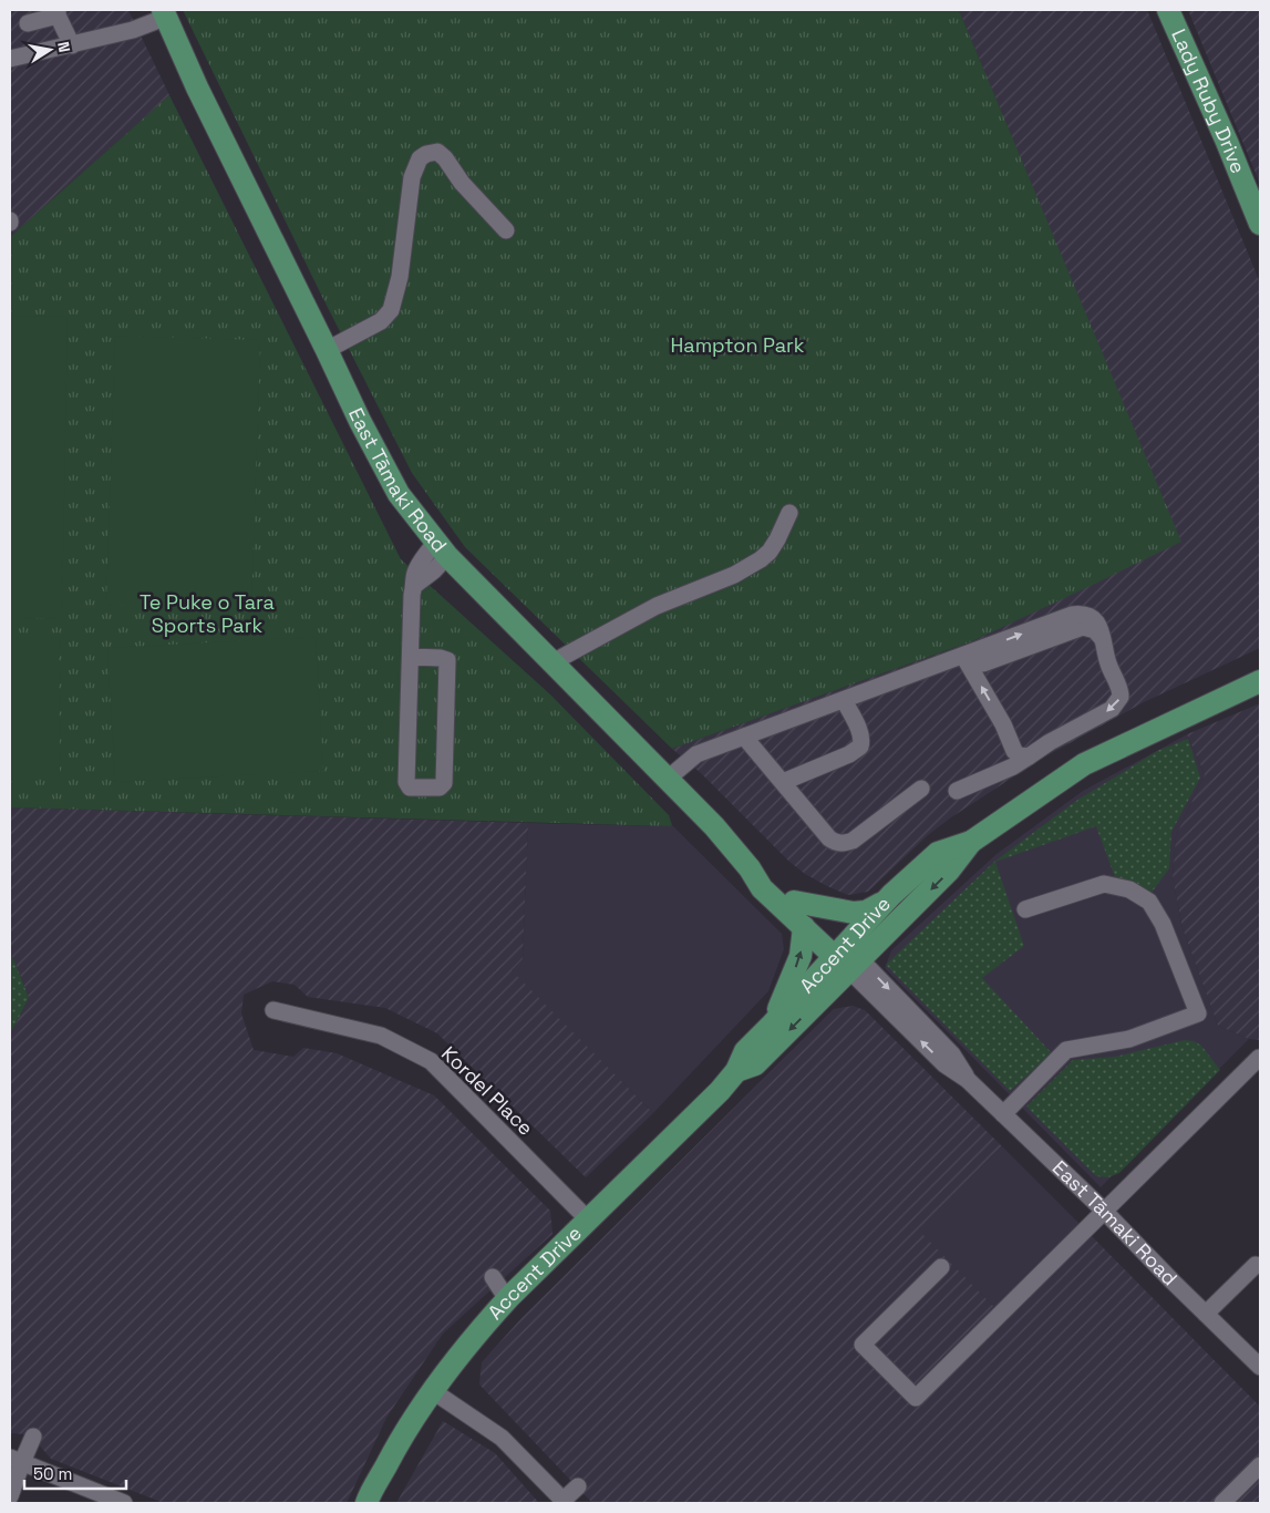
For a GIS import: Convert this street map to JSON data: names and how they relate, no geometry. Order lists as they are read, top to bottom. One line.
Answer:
{"streets":{"main road":["Lady Ruby Drive","East Tāmaki Road","Accent Drive"],"street":["Kordel Place"]},"crossings":[["East Tāmaki Road","Accent Drive"],["Accent Drive","Kordel Place"]],"parks":["Hampton Park","Te Puke o Tara Sports Park"],"scale_bar":"50 m","north":"right"}
